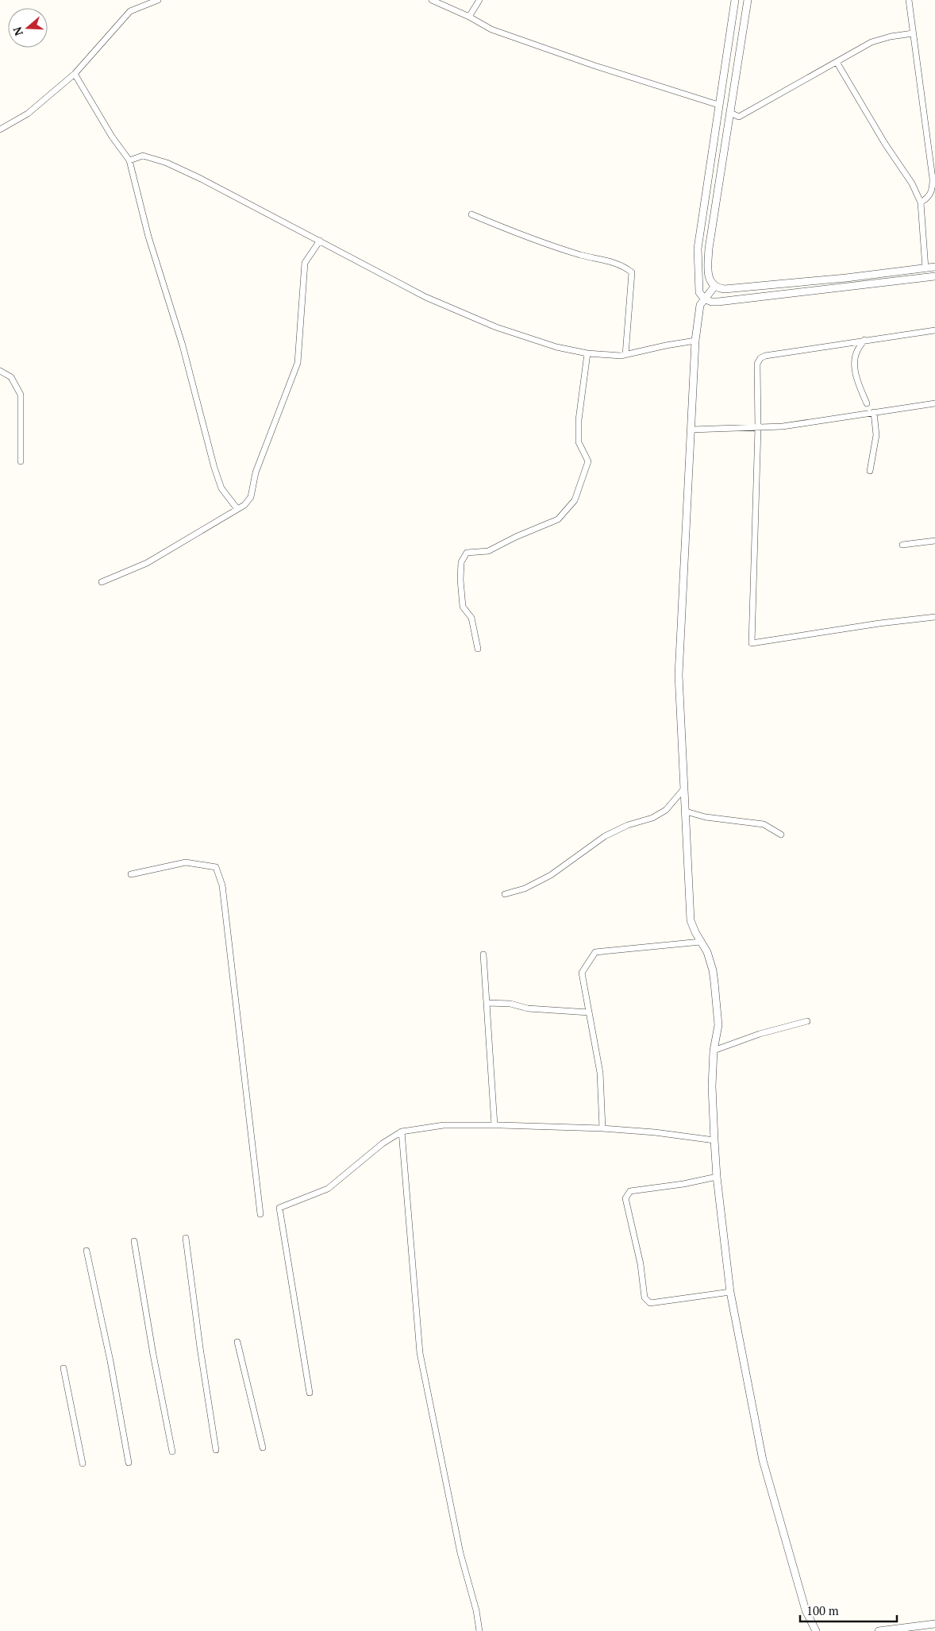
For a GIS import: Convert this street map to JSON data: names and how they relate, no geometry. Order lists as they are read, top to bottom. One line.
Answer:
{"scale_bar":"100 m","north":"left"}
